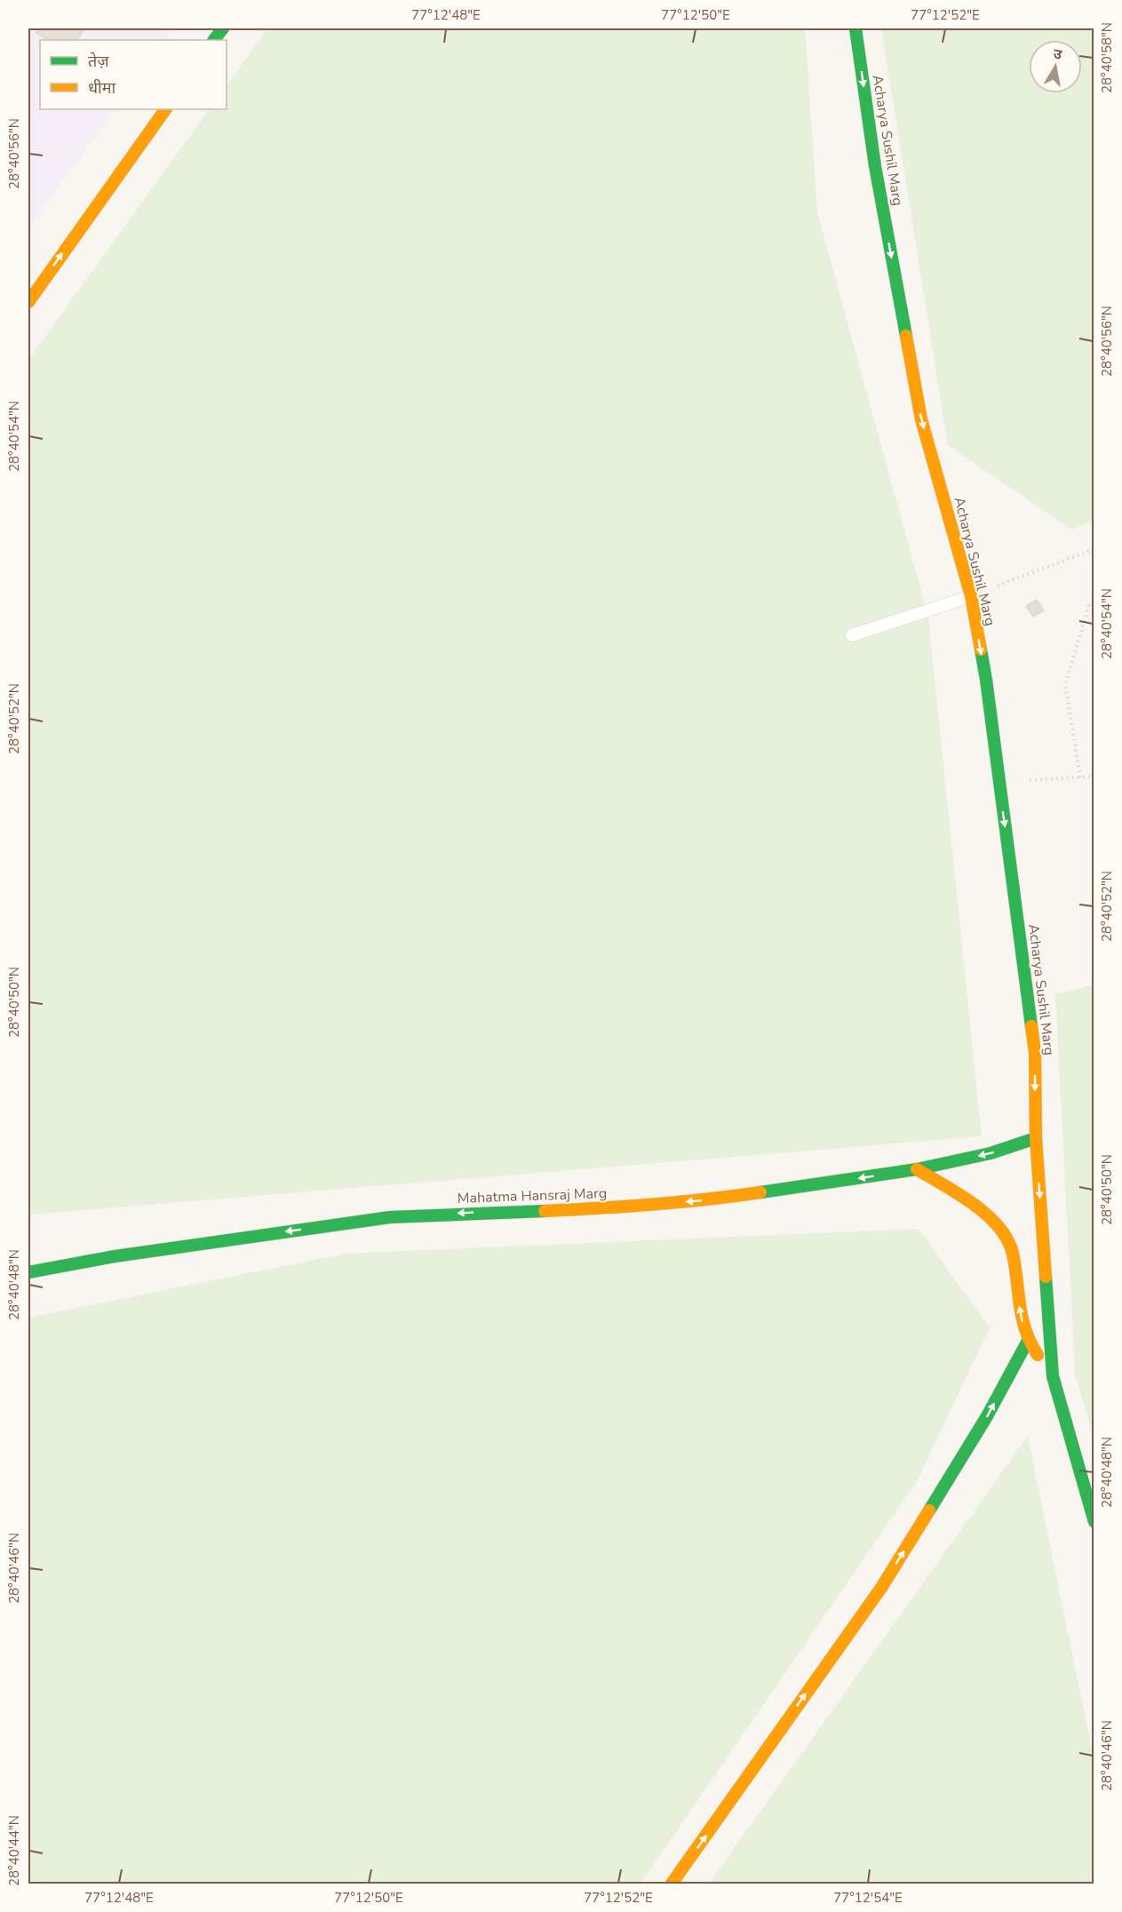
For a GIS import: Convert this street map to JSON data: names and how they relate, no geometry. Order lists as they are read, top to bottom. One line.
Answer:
{"streets":{"street":["Acharya Sushil Marg","Mahatma Hansraj Marg"]},"crossings":[["Acharya Sushil Marg","Mahatma Hansraj Marg"]],"one_way":["Acharya Sushil Marg","Mahatma Hansraj Marg"],"legend":["तेज़","धीमा"],"north":"top","coordinates":["77°12'48\"E","77°12'50\"E","77°12'52\"E","28°40'58\"N","28°40'56\"N","28°40'54\"N","28°40'52\"N","28°40'50\"N","28°40'48\"N","28°40'46\"N","28°40'44\"N","77°12'54\"E"]}
